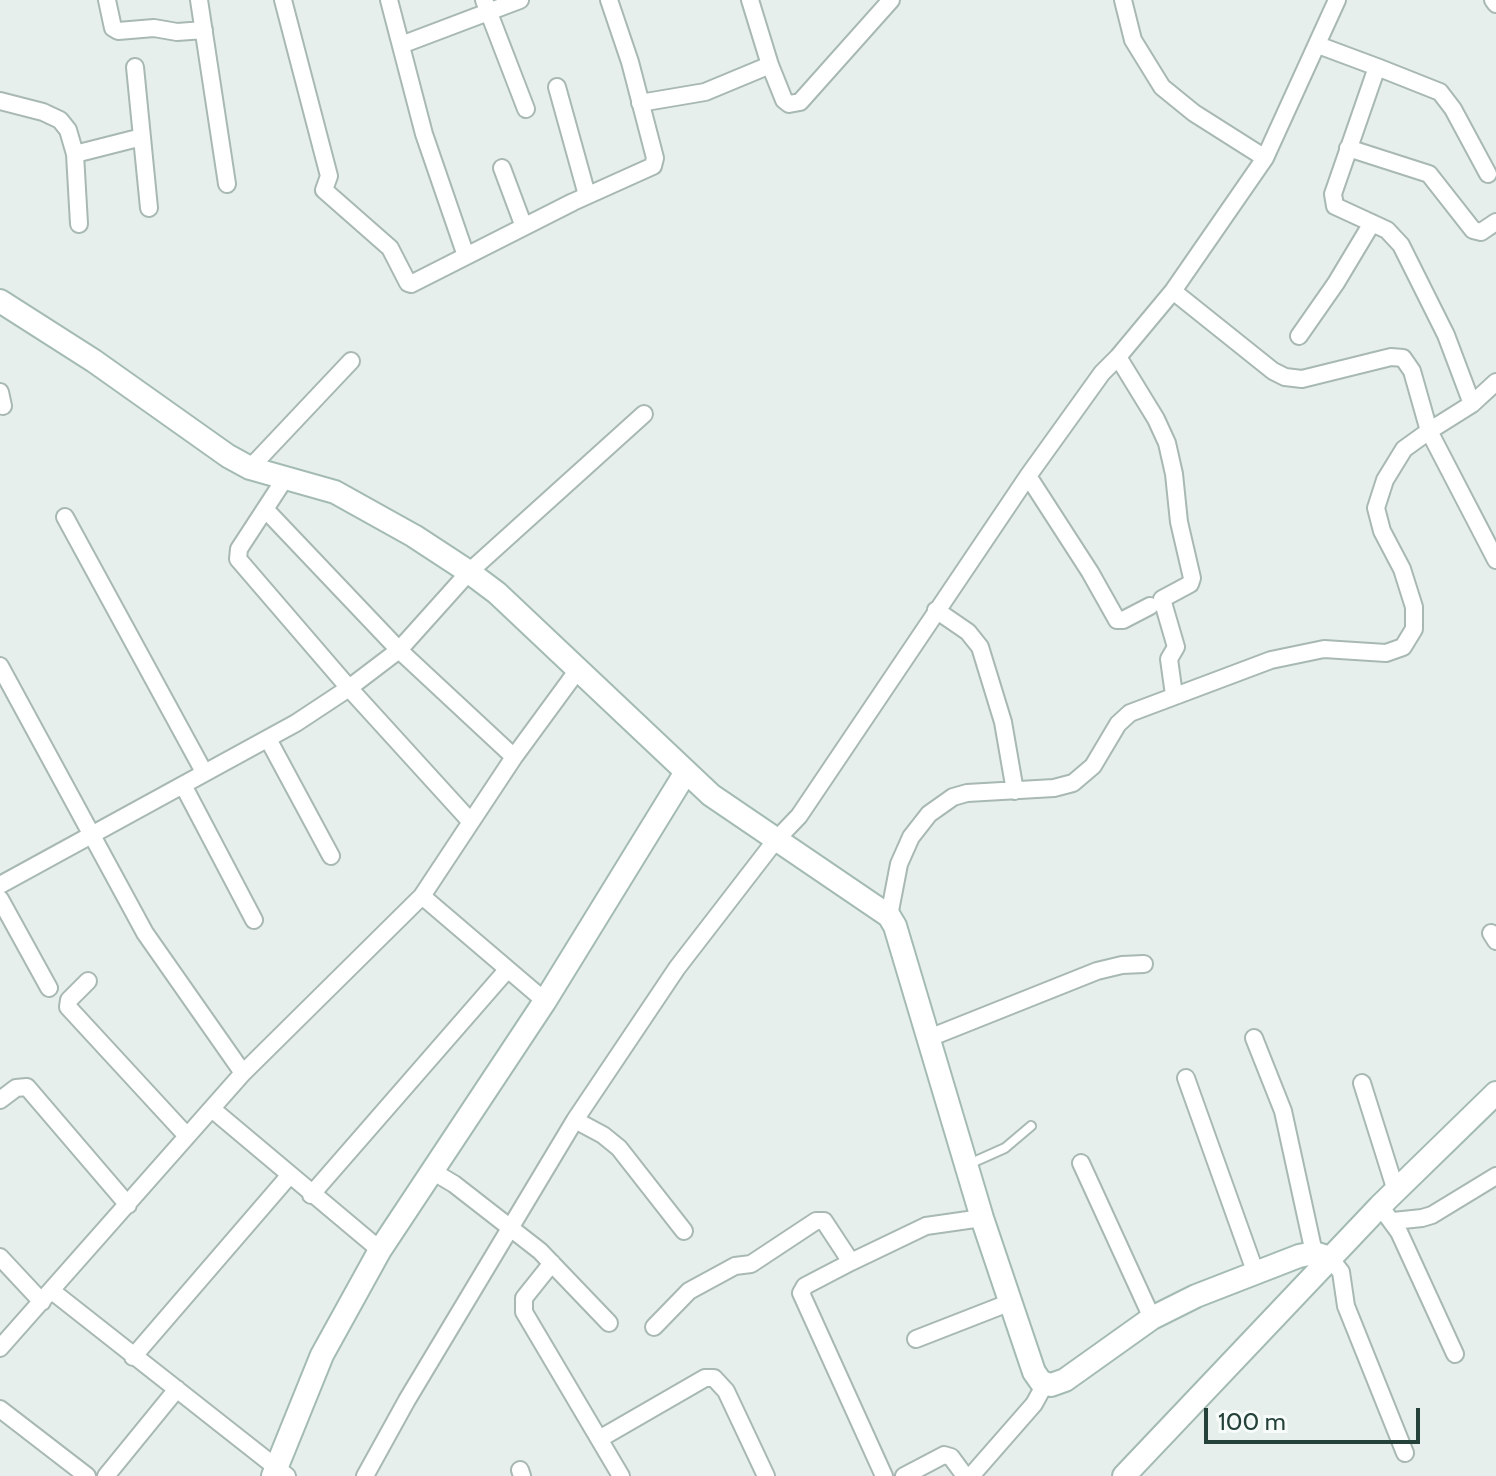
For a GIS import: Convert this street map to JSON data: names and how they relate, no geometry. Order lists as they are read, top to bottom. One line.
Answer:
{"scale_bar":"100 m"}
